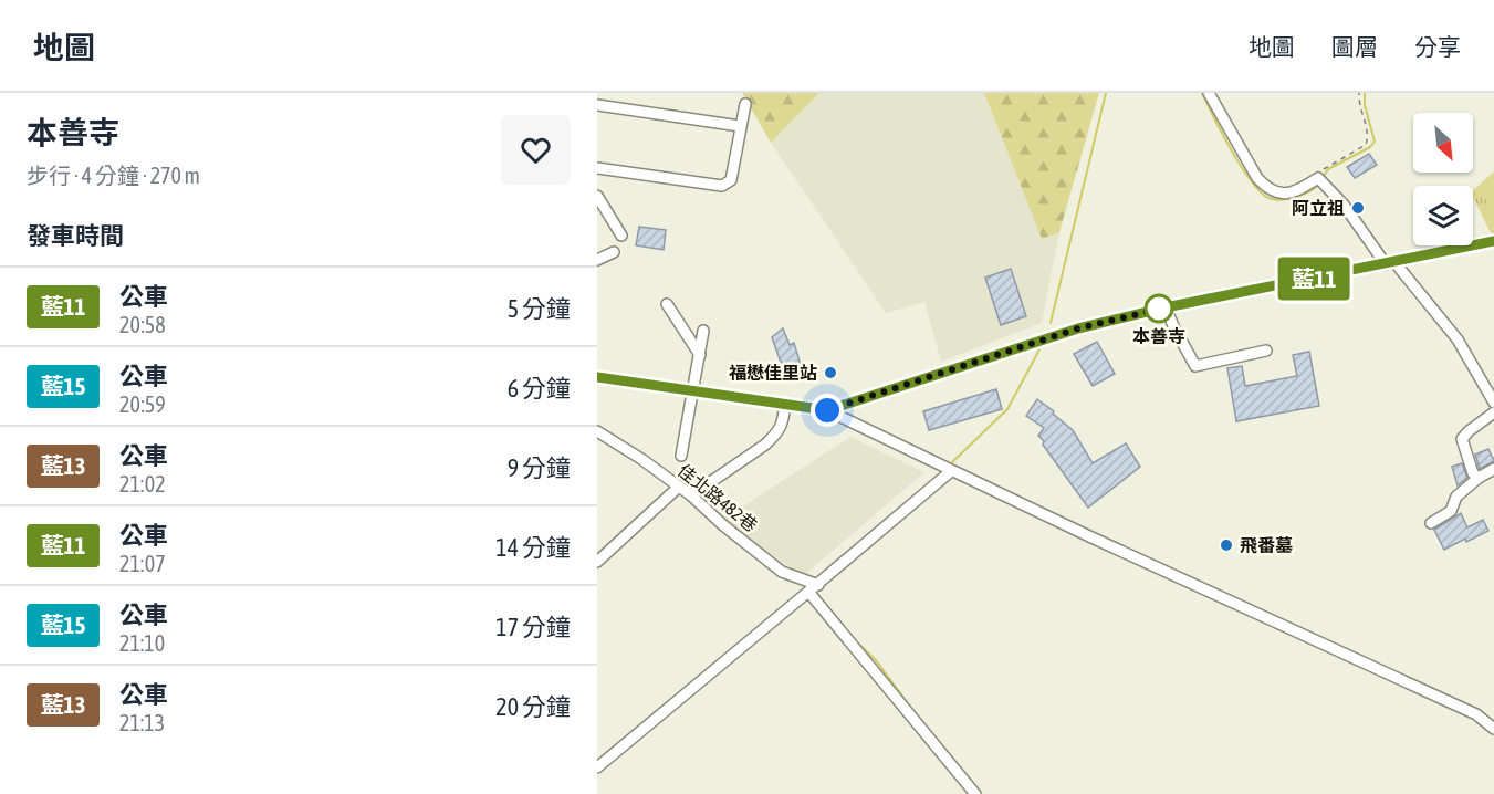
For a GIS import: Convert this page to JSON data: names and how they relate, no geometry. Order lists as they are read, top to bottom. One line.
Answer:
{"streets":{"street":["佳北路482巷"]},"places":["阿立祖","本善寺","福懋佳里站","飛番墓"],"lines":["bus line 藍11"],"north":"bottom right","page":{"header":"地圖","nav":["地圖","圖層","分享"],"heading":[["本善寺","步行 · 4 分鐘 · 270 m"],"發車時間"],"on_map":"藍11","list":[{"mark":"藍11","name":"公車","note":"20:58","value":"5 分鐘"},{"mark":"藍15","name":"公車","note":"20:59","value":"6 分鐘"},{"mark":"藍13","name":"公車","note":"21:02","value":"9 分鐘"},{"mark":"藍11","name":"公車","note":"21:07","value":"14 分鐘"},{"mark":"藍15","name":"公車","note":"21:10","value":"17 分鐘"},{"mark":"藍13","name":"公車","note":"21:13","value":"20 分鐘"}]}}
